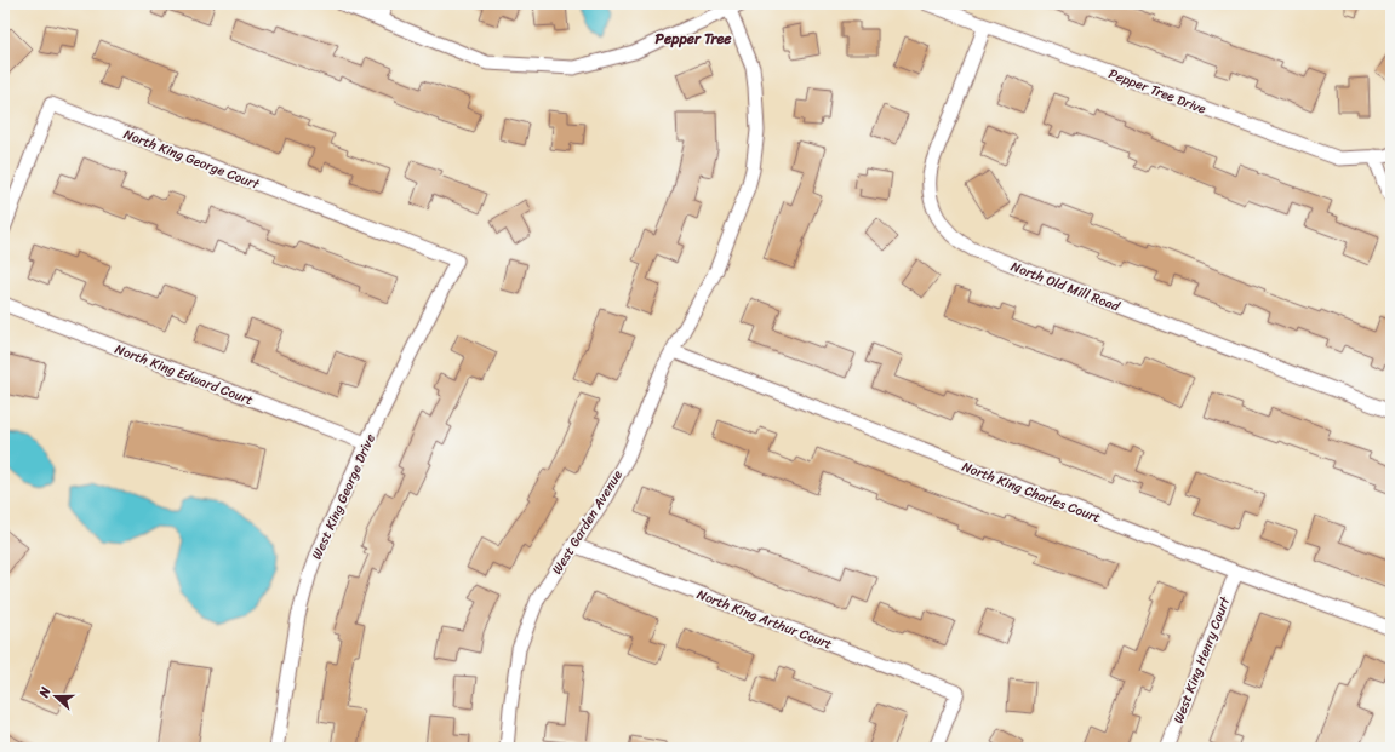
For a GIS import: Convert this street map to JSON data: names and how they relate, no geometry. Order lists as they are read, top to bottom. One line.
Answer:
{"streets":{"street":["Pepper Tree Drive","North King George Court","North Old Mill Road","North King Edward Court","North King Charles Court","West King George Drive","West Garden Avenue","North King Arthur Court","West King Henry Court"]},"crossings":[["Pepper Tree Drive","North Old Mill Road"],["North King George Court","West King George Drive"],["North King Edward Court","West King George Drive"],["North King Charles Court","West Garden Avenue"],["North King Charles Court","West King Henry Court"],["West Garden Avenue","North King Arthur Court"]],"districts":["Pepper Tree"],"north":"left"}
